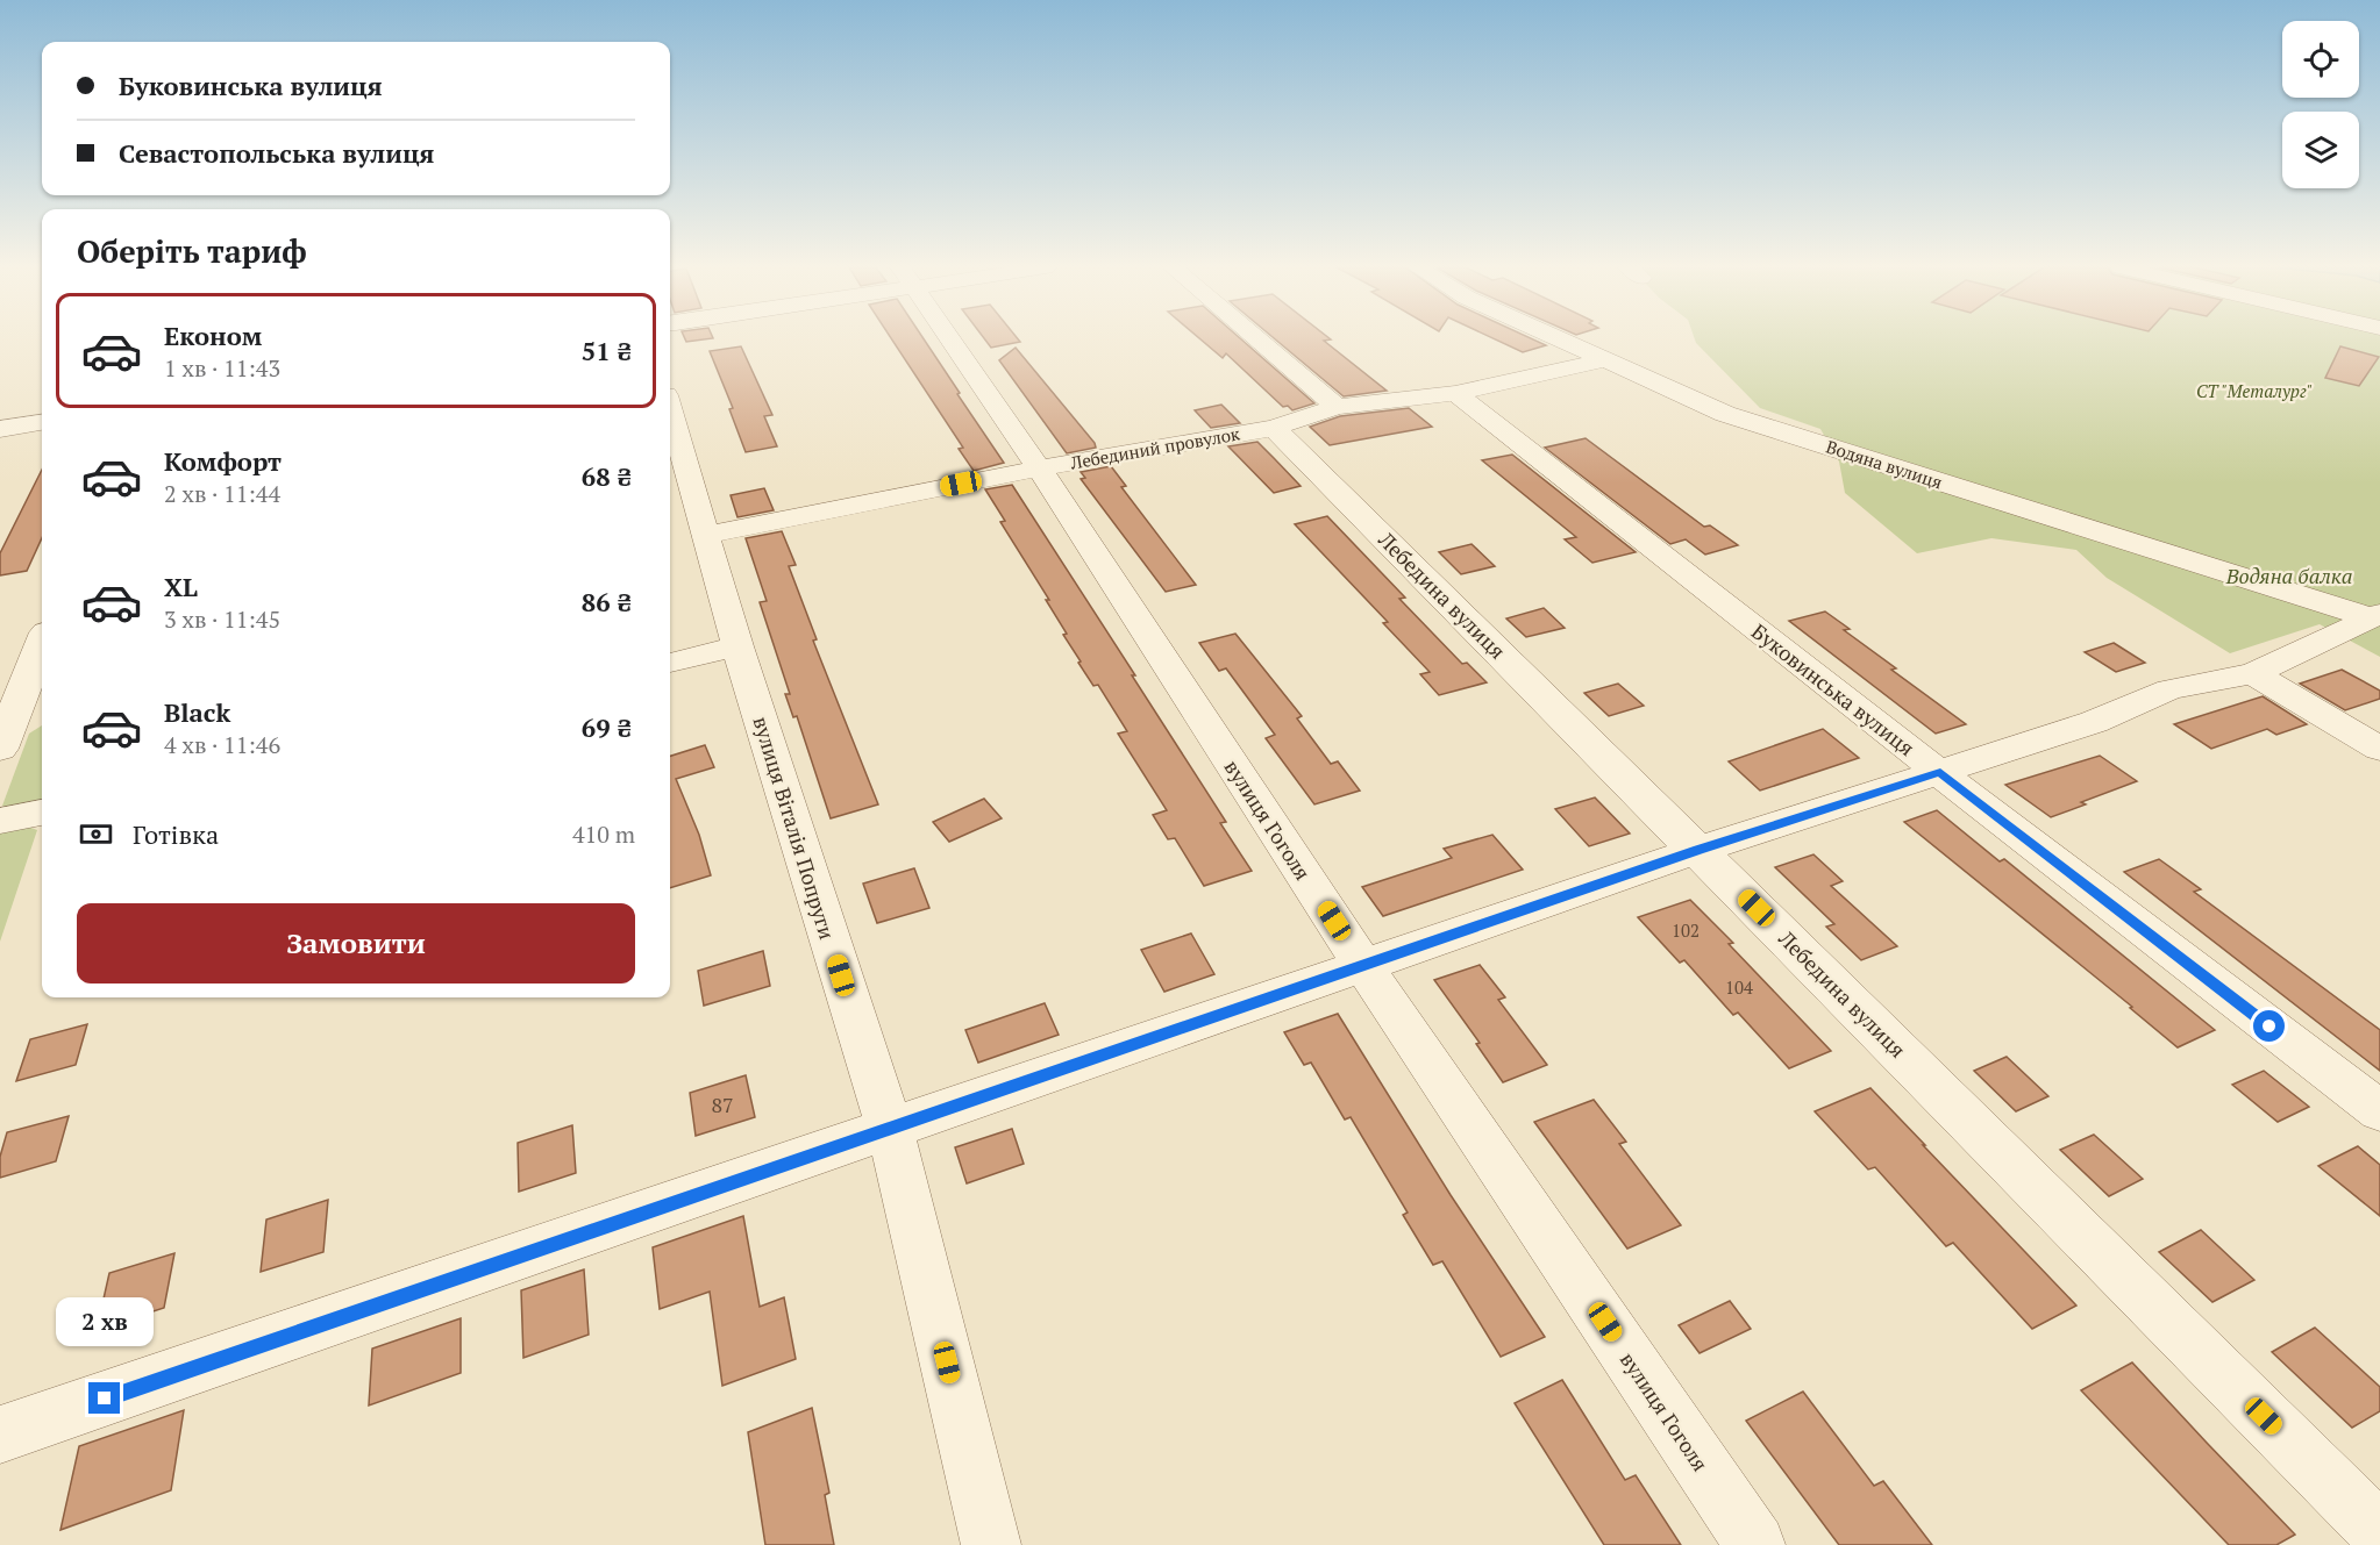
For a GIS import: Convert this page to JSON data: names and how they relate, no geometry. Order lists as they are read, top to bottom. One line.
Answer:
{"streets":{"street":["Лебединий провулок","Водяна вулиця","Лебедина вулиця","Буковинська вулиця","вулиця Гоголя","вулиця Віталія Попруги"]},"crossings":[["Лебединий провулок","Водяна вулиця"],["Лебединий провулок","Лебедина вулиця"],["Лебединий провулок","Буковинська вулиця"],["Лебединий провулок","вулиця Гоголя"],["Лебединий провулок","вулиця Віталія Попруги"]],"parks":["СТ \"Металург\"","Водяна балка"],"house_numbers":["102","104","87"],"page":{"banner":["Буковинська вулиця","Севастопольська вулиця"],"heading":"Оберіть тариф","list":[{"name":"Економ","note":"1 хв · 11:43","value":"51 ₴"},{"name":"Комфорт","note":"2 хв · 11:44","value":"68 ₴"},{"name":"XL","note":"3 хв · 11:45","value":"86 ₴"},{"name":"Black","note":"4 хв · 11:46","value":"69 ₴"}],"pay":["Готівка","410 m"],"buttons":"Замовити","bubble":"2 хв"}}
